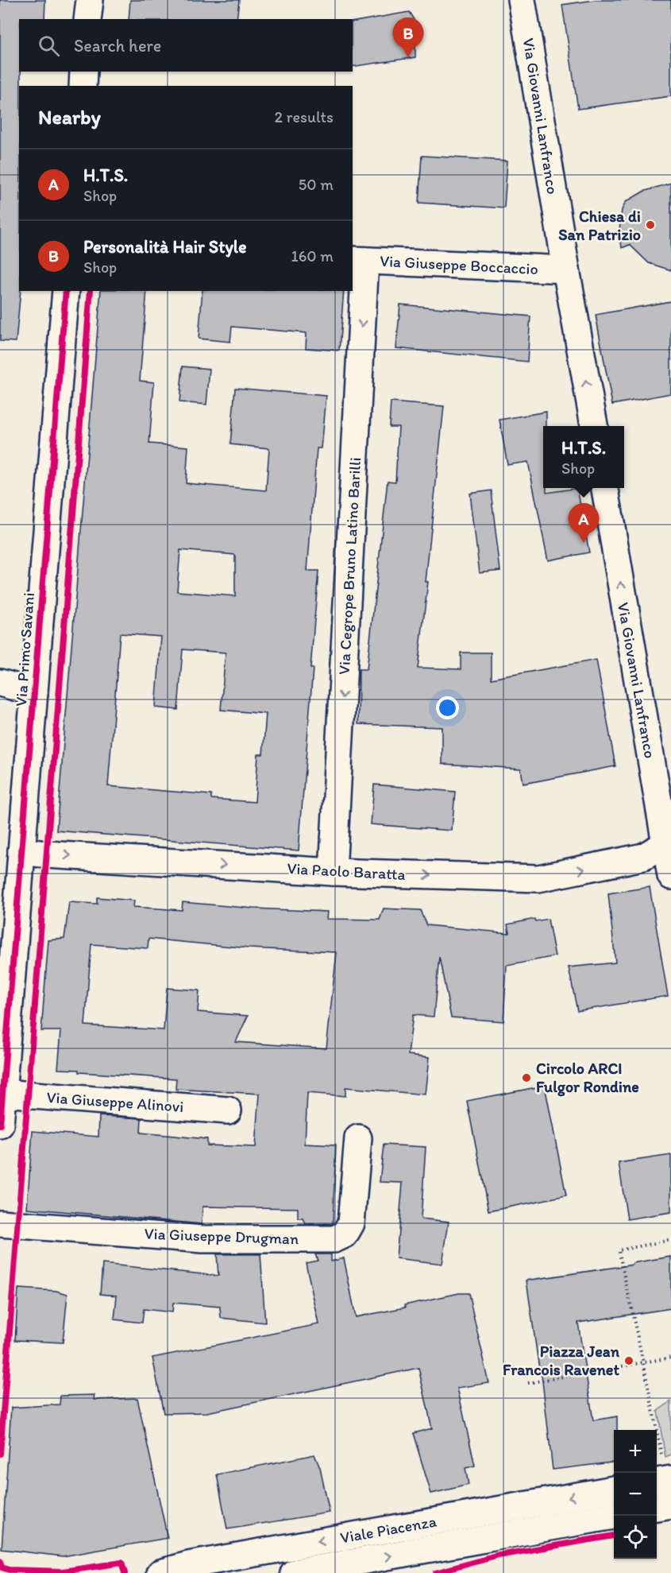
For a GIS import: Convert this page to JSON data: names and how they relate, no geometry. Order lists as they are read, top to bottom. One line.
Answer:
{"streets":{"street":["Via Giovanni Lanfranco","Via Giuseppe Boccaccio","Via Cegrope Bruno Latino Barilli","Via Primo Savani","Via Paolo Baratta","Via Giuseppe Alinovi","Via Giuseppe Drugman","Viale Piacenza"]},"crossings":[["Via Giovanni Lanfranco","Via Giuseppe Boccaccio"],["Via Giovanni Lanfranco","Via Paolo Baratta"],["Via Giuseppe Boccaccio","Via Cegrope Bruno Latino Barilli"],["Via Cegrope Bruno Latino Barilli","Via Paolo Baratta"],["Via Primo Savani","Via Paolo Baratta"],["Via Primo Savani","Via Giuseppe Alinovi"]],"one_way":["Via Giovanni Lanfranco","Via Cegrope Bruno Latino Barilli","Via Paolo Baratta"],"places":["Chiesa di San Patrizio","Circolo ARCI Fulgor Rondine","Piazza Jean Francois Ravenet"],"page":{"pins":["B","A"],"search":"Search here","heading":["Nearby","2 results"],"list":[{"mark":"A","name":"H.T.S.","note":"Shop","value":"50 m"},{"mark":"B","name":"Personalità Hair Style","note":"Shop","value":"160 m"}],"popup":["H.T.S.","Shop"],"map_buttons":["+","−"]}}
